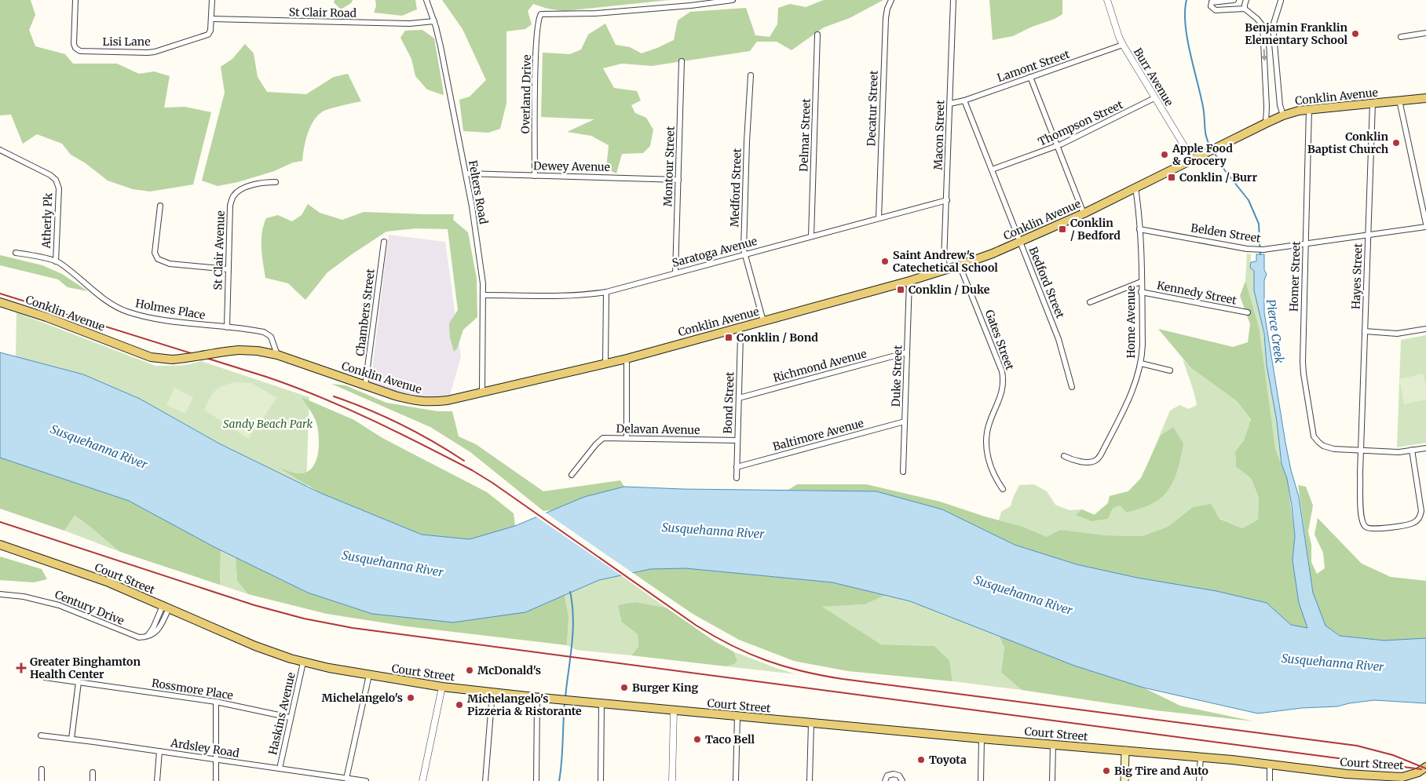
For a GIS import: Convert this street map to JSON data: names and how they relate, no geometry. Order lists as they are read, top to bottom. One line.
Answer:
{"streets":{"main road":["Conklin Avenue","Court Street"],"street":["St Clair Road","Lisi Lane","Lamont Street","Burr Avenue","Overland Drive","Decatur Street","Thompson Street","Delmar Street","Macon Street","Dewey Avenue","Montour Street","Medford Street","Felters Road","Atherly Pk","Belden Street","St Clair Avenue","Saratoga Avenue","Homer Street","Hayes Street","Bedford Street","Kennedy Street","Holmes Place","Chambers Street","Home Avenue","Gates Street","Richmond Avenue","Duke Street","Bond Street","Delavan Avenue","Baltimore Avenue","Century Drive","Rossmore Place","Haskins Avenue","Ardsley Road"]},"crossings":[["St Clair Road","Lisi Lane"],["St Clair Road","Felters Road"],["Lamont Street","Burr Avenue"],["Lamont Street","Macon Street"],["Lamont Street","Bedford Street"],["Burr Avenue","Conklin Avenue"],["Burr Avenue","Thompson Street"],["Overland Drive","Dewey Avenue"],["Conklin Avenue","Macon Street"],["Conklin Avenue","Medford Street"],["Conklin Avenue","Felters Road"],["Conklin Avenue","Homer Street"],["Conklin Avenue","Hayes Street"],["Conklin Avenue","Bedford Street"],["Conklin Avenue","Holmes Place"],["Conklin Avenue","Chambers Street"],["Conklin Avenue","Home Avenue"],["Conklin Avenue","Gates Street"],["Conklin Avenue","Duke Street"],["Conklin Avenue","Bond Street"],["Decatur Street","Saratoga Avenue"],["Thompson Street","Bedford Street"],["Delmar Street","Saratoga Avenue"],["Macon Street","Saratoga Avenue"],["Dewey Avenue","Montour Street"],["Dewey Avenue","Felters Road"],["Montour Street","Saratoga Avenue"],["Medford Street","Saratoga Avenue"],["Felters Road","Saratoga Avenue"],["Atherly Pk","Holmes Place"],["Belden Street","Homer Street"],["Belden Street","Hayes Street"],["Belden Street","Home Avenue"],["St Clair Avenue","Holmes Place"],["Homer Street","Hayes Street"],["Kennedy Street","Home Avenue"],["Richmond Avenue","Duke Street"],["Richmond Avenue","Bond Street"],["Duke Street","Baltimore Avenue"],["Bond Street","Delavan Avenue"],["Bond Street","Baltimore Avenue"],["Court Street","Century Drive"],["Court Street","Haskins Avenue"],["Rossmore Place","Haskins Avenue"],["Haskins Avenue","Ardsley Road"]],"water":["Pierce Creek","Susquehanna River"],"parks":["Sandy Beach Park"],"places":{"other":["Benjamin Franklin Elementary School","Conklin Baptist Church","Apple Food & Grocery","Saint Andrew's Catechetical School","McDonald's","Burger King","Michelangelo's","Michelangelo's Pizzeria & Ristorante","Taco Bell","Toyota","Big Tire and Auto"],"transit":["Conklin / Burr","Conklin / Bedford","Conklin / Duke","Conklin / Bond"],"health":["Greater Binghamton Health Center"]}}
